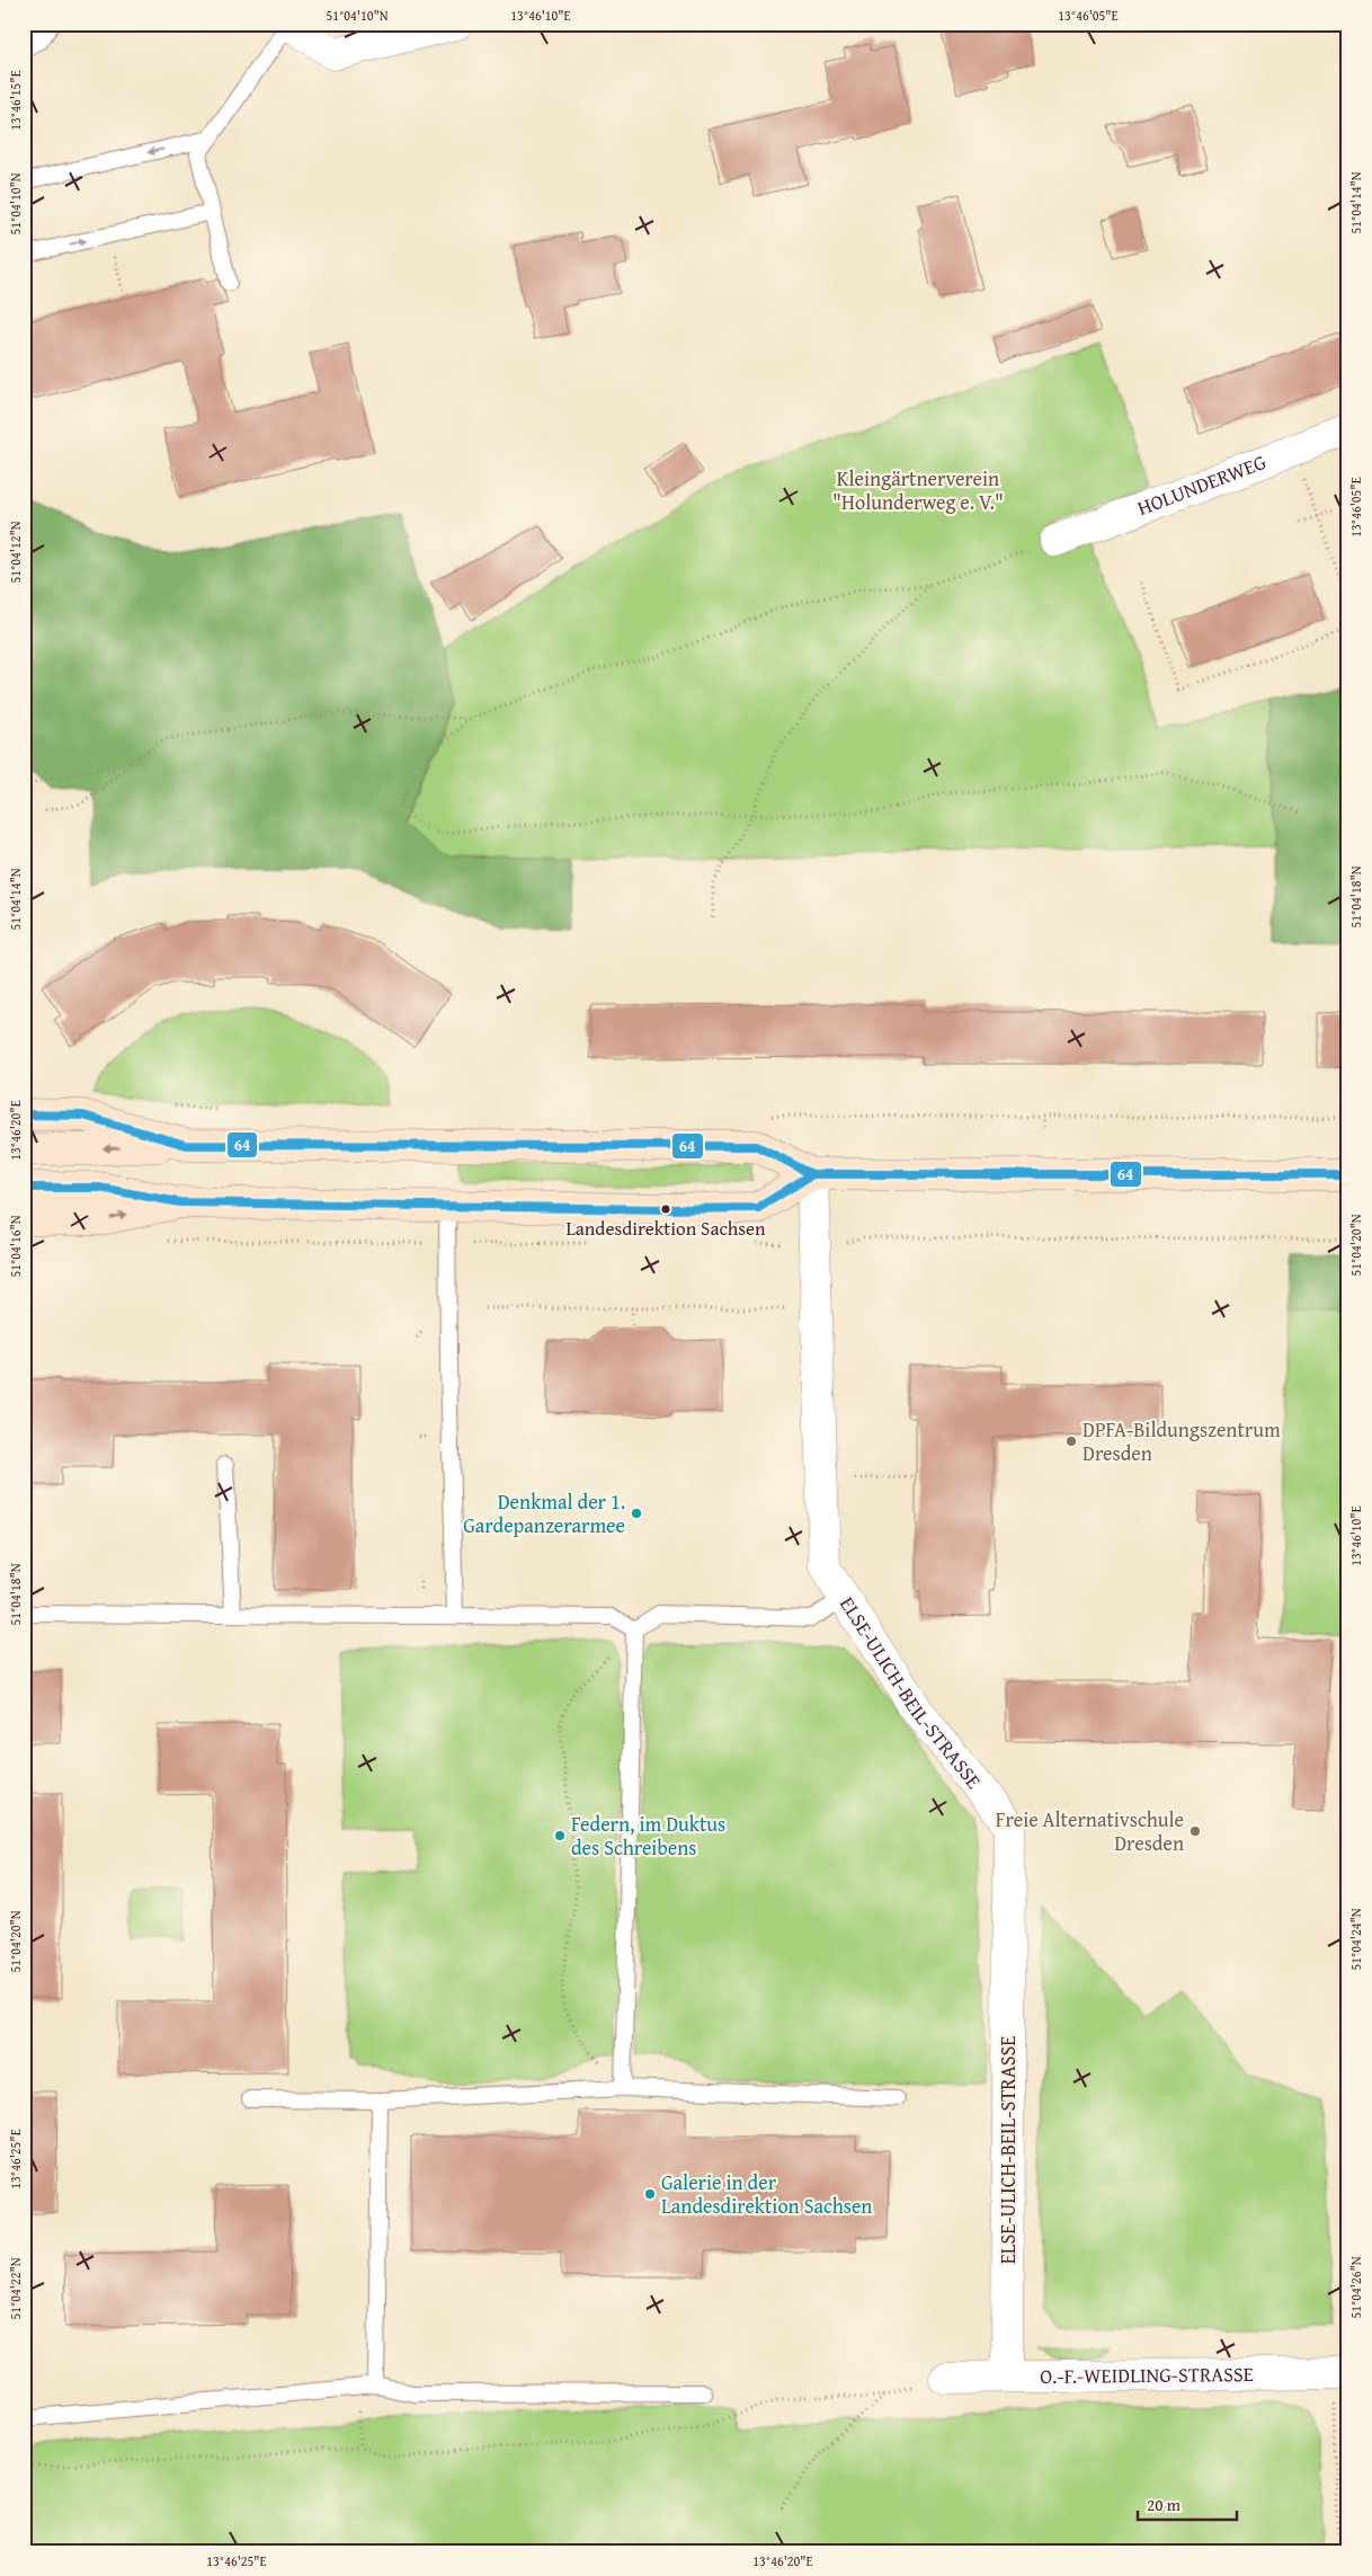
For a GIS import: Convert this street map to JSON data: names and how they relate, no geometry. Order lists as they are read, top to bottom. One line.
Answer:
{"streets":{"street":["HOLUNDERWEG","ELSE-ULICH-BEIL-STRASSE","O.-F.-WEIDLING-STRASSE"]},"crossings":[["ELSE-ULICH-BEIL-STRASSE","O.-F.-WEIDLING-STRASSE"]],"parks":["Kleingärtnerverein \"Holunderweg e. V.\""],"places":["Landesdirektion Sachsen","DPFA-Bildungszentrum Dresden","Denkmal der 1. Gardepanzerarmee","Freie Alternativschule Dresden","Federn, im Duktus des Schreibens","Galerie in der Landesdirektion Sachsen"],"lines":["transit line 64"],"scale_bar":"20 m","coordinates":["51°04'10\"N","13°46'10\"E","13°46'05\"E","13°46'15\"E","51°04'14\"N","51°04'12\"N","51°04'18\"N","13°46'20\"E","51°04'20\"N","51°04'16\"N","51°04'24\"N","13°46'25\"E","51°04'26\"N","51°04'22\"N"]}
